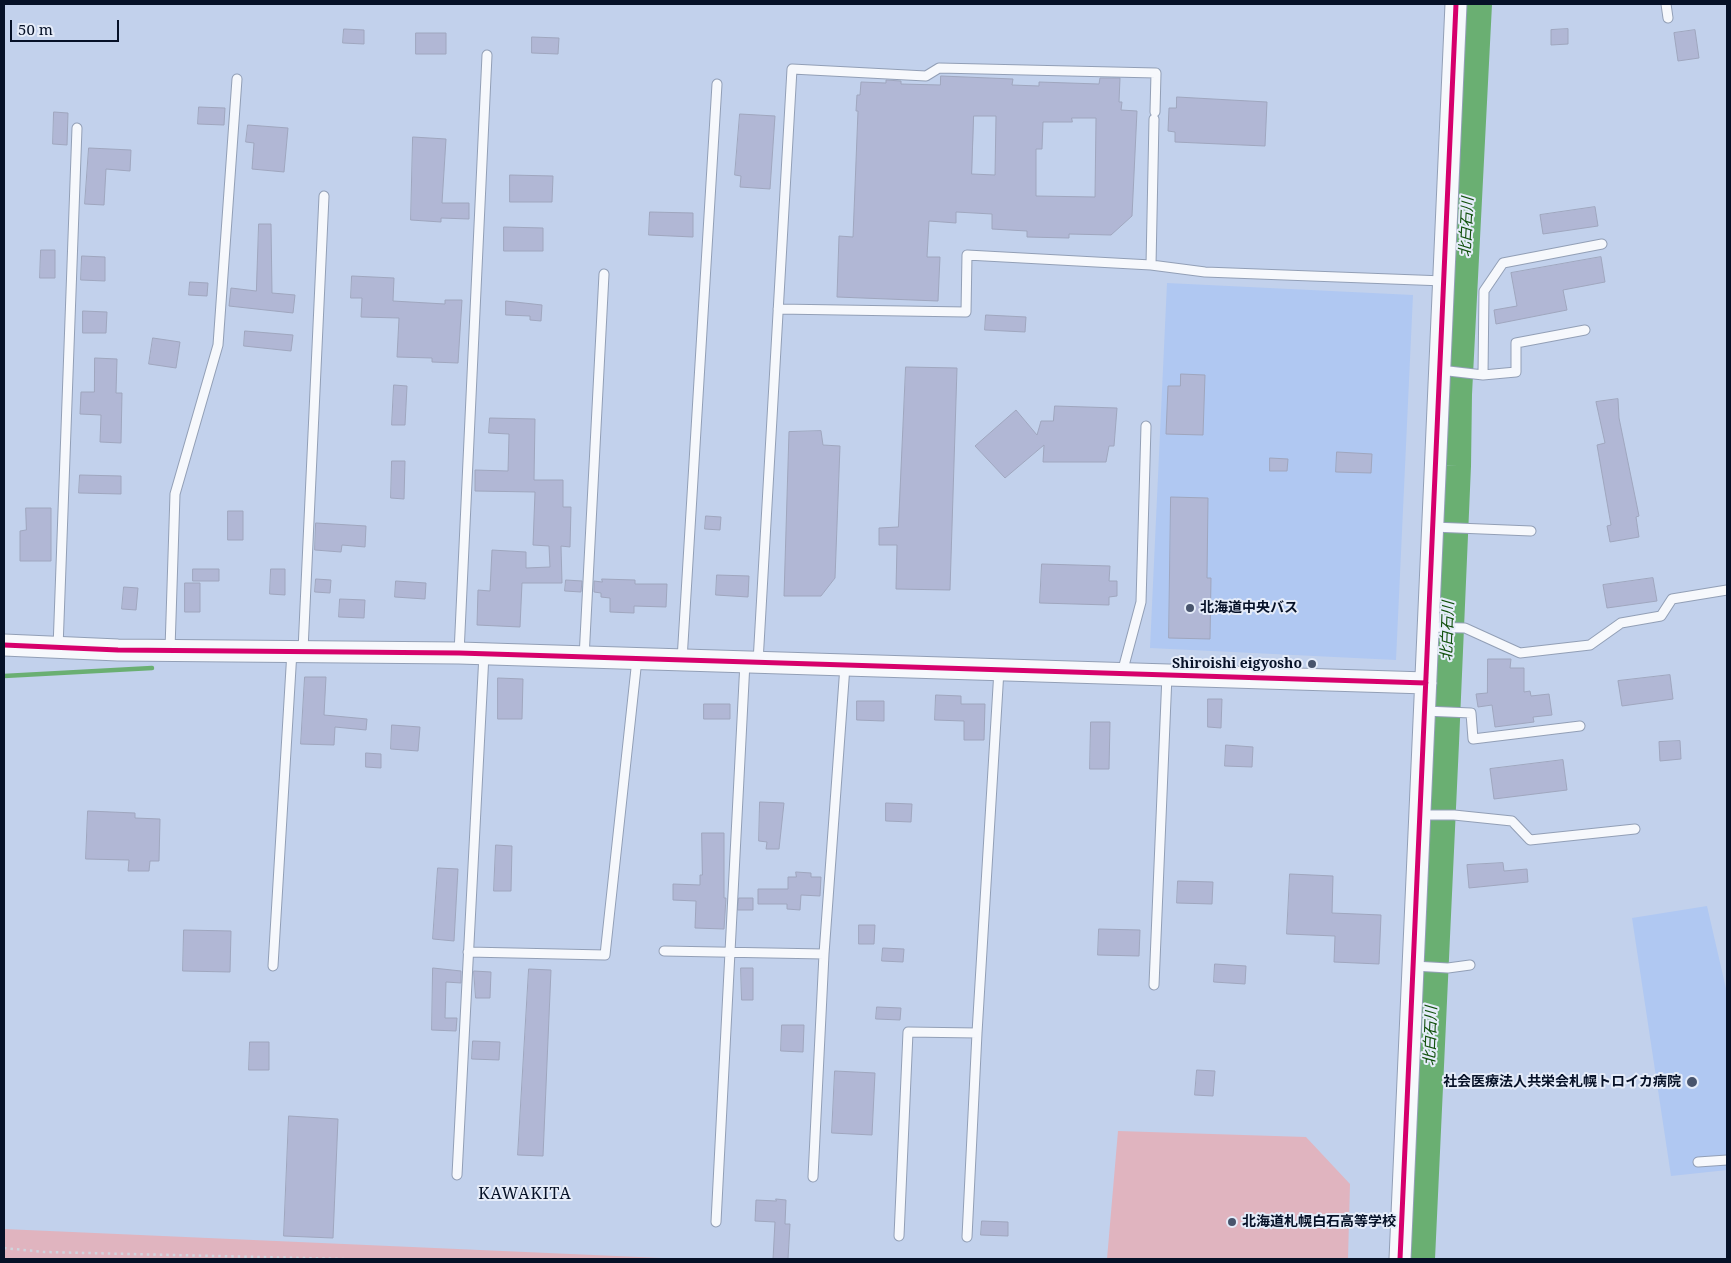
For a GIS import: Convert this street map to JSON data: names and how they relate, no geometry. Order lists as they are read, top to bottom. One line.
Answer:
{"districts":["KAWAKITA"],"water":["北白石川"],"places":["北海道中央バス","Shiroishi eigyosho","社会医療法人共栄会札幌トロイカ病院","北海道札幌白石高等学校"],"scale_bar":"50 m"}
